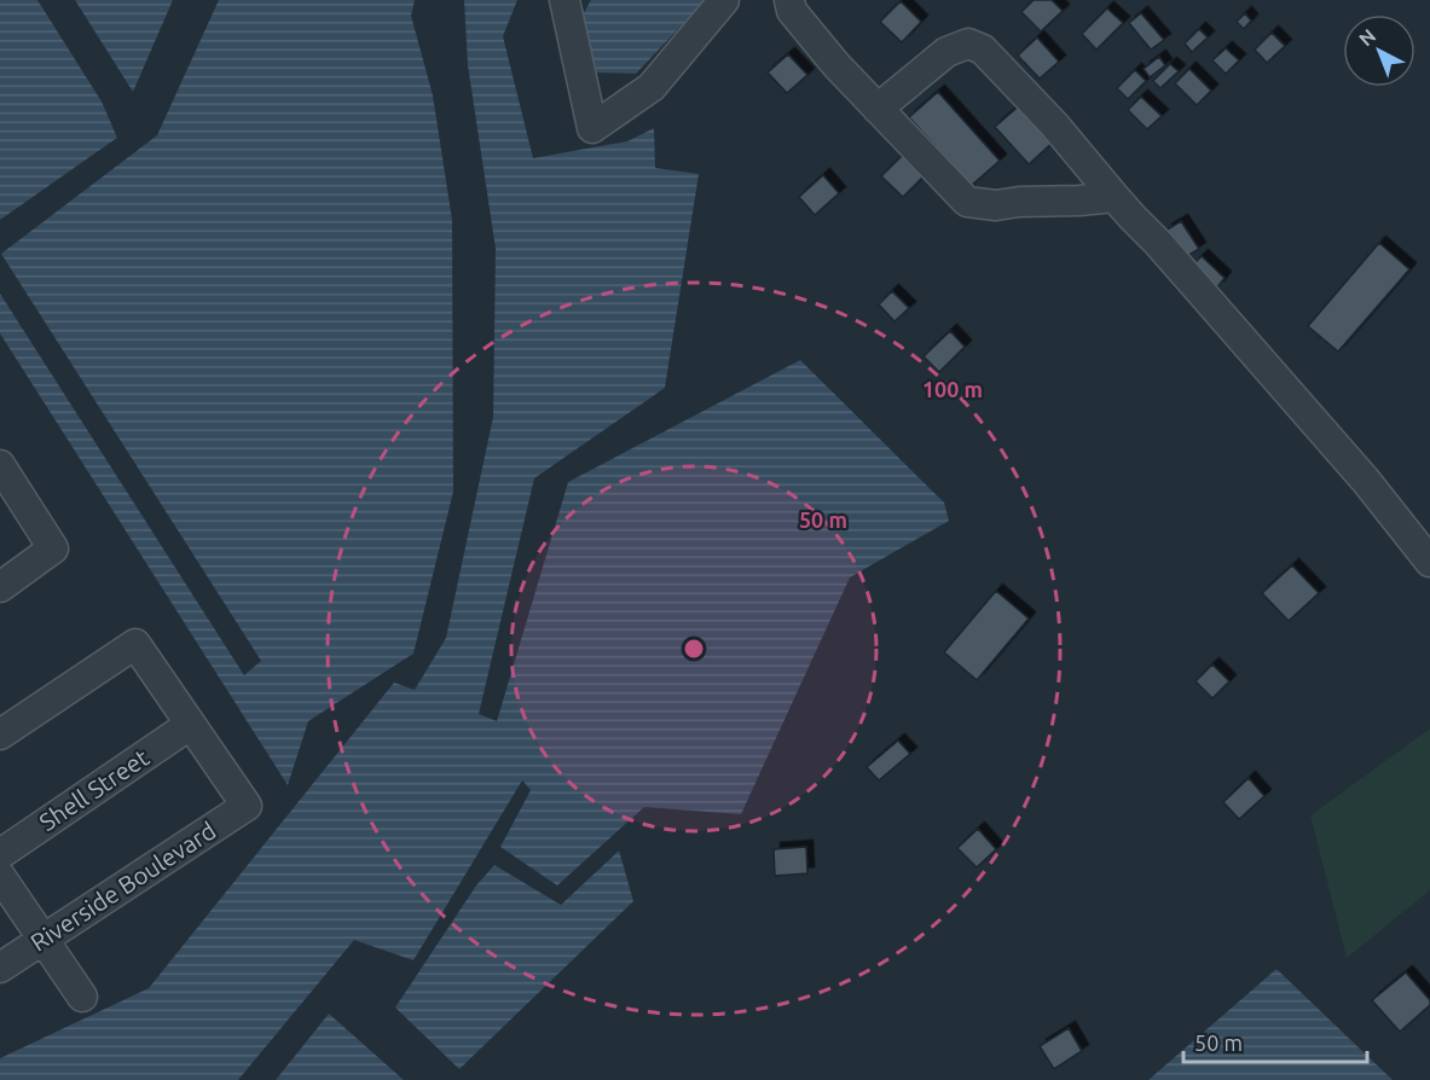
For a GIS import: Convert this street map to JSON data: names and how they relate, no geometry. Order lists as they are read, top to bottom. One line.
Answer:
{"streets":{"street":["Shell Street","Riverside Boulevard"]},"crossings":[["Shell Street","Riverside Boulevard"]],"scale_bar":"50 m","north":"top left","rings":["100 m","50 m"]}
